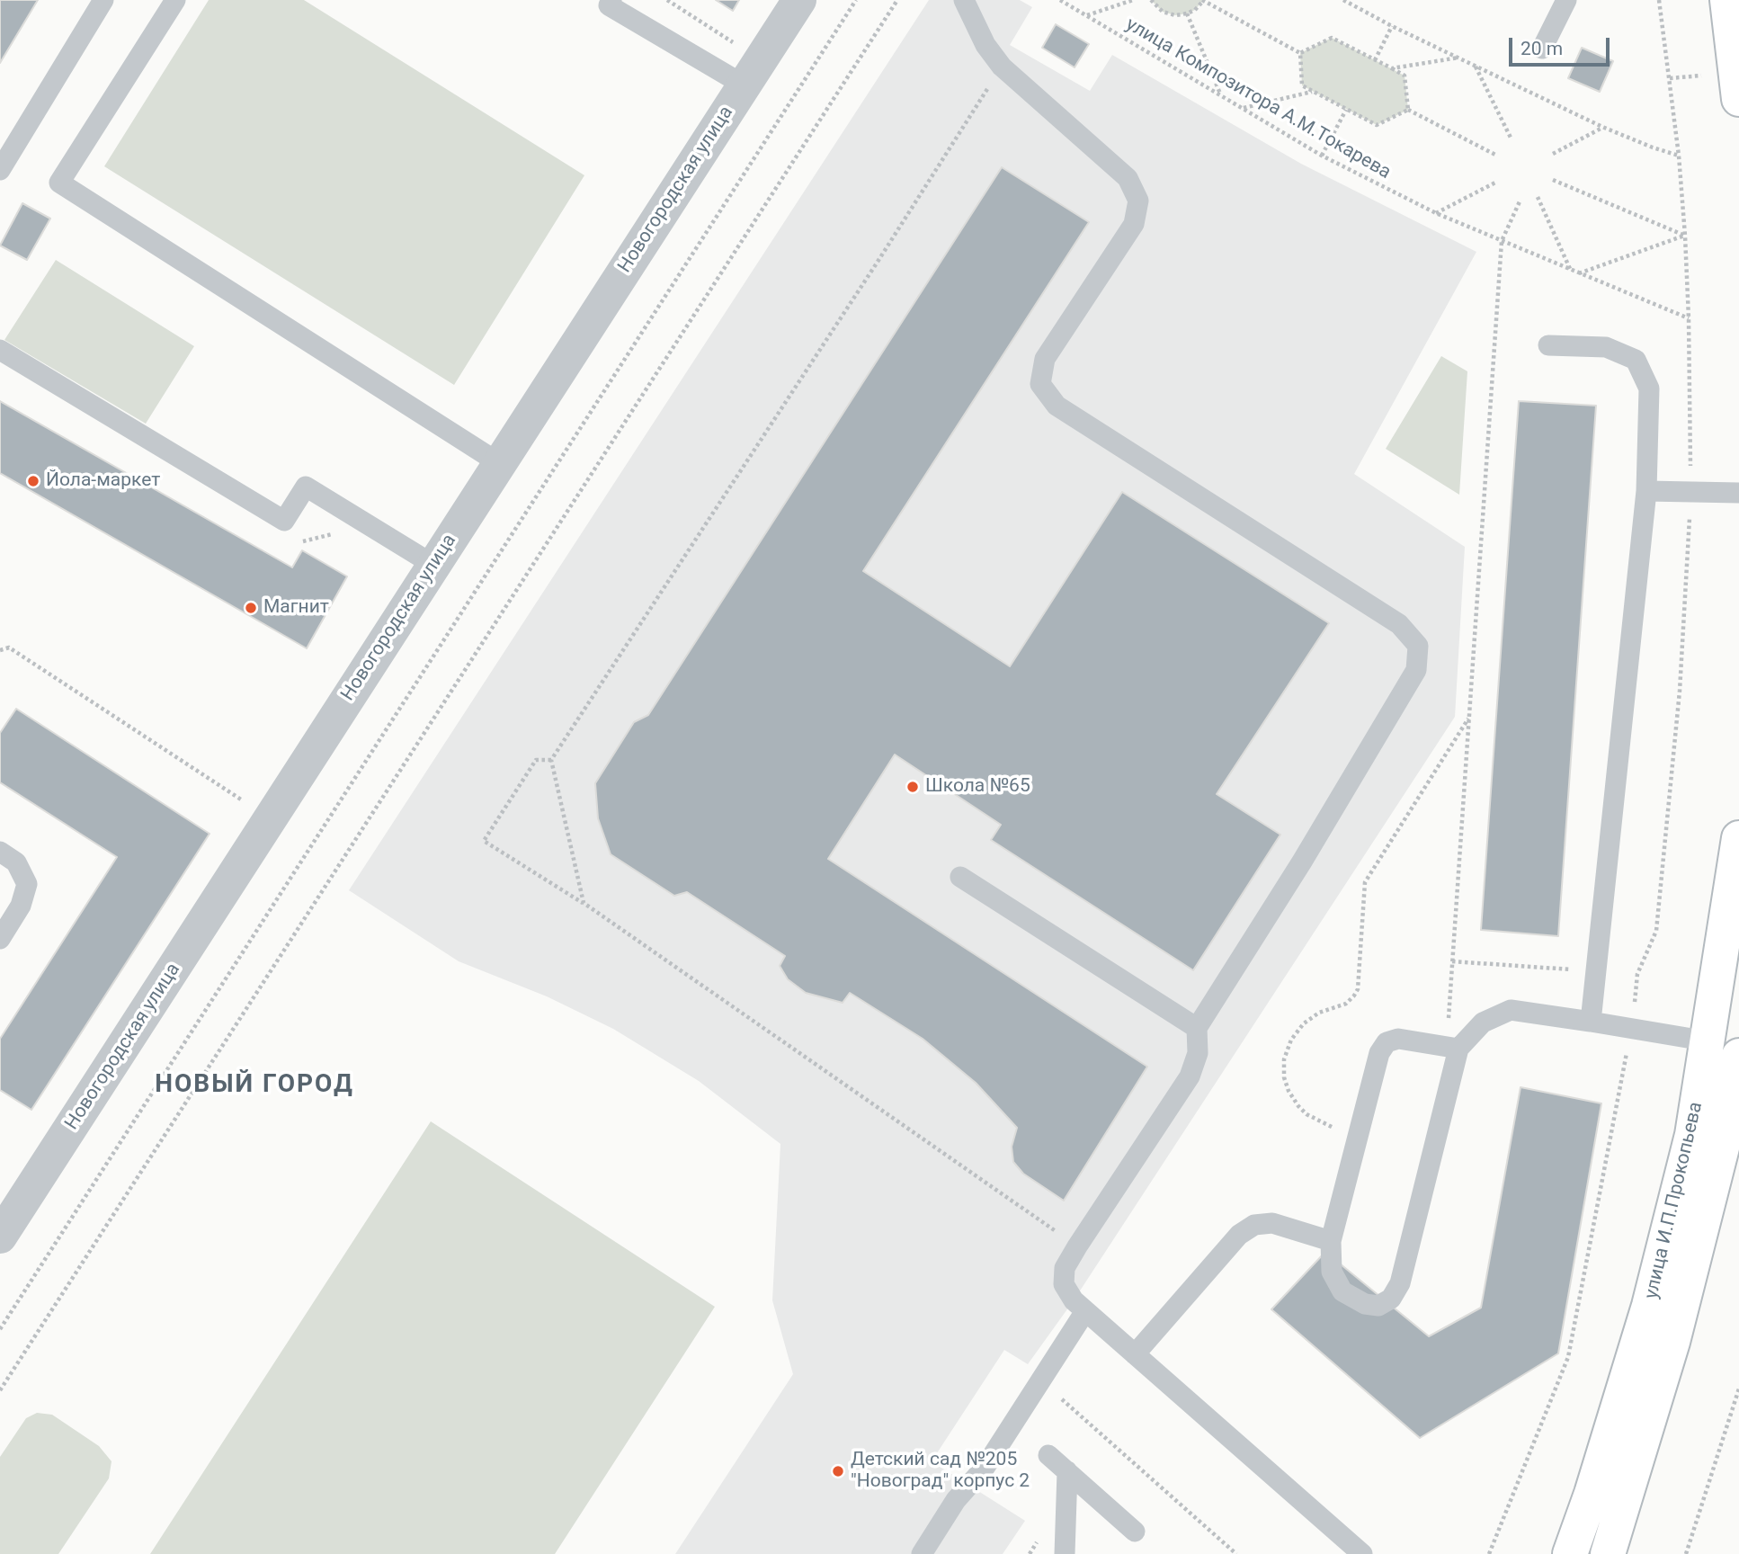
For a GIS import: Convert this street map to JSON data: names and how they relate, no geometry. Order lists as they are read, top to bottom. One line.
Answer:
{"streets":{"street":["Новогородская улица","улица И.П.Прокопьева"],"path":["улица Композитора А.М.Токарева"]},"districts":["НОВЫЙ ГОРОД"],"places":["Йола-маркет","Магнит","Школа №65","Детский сад №205 \"Новоград\" корпус 2"],"scale_bar":"20 m"}
